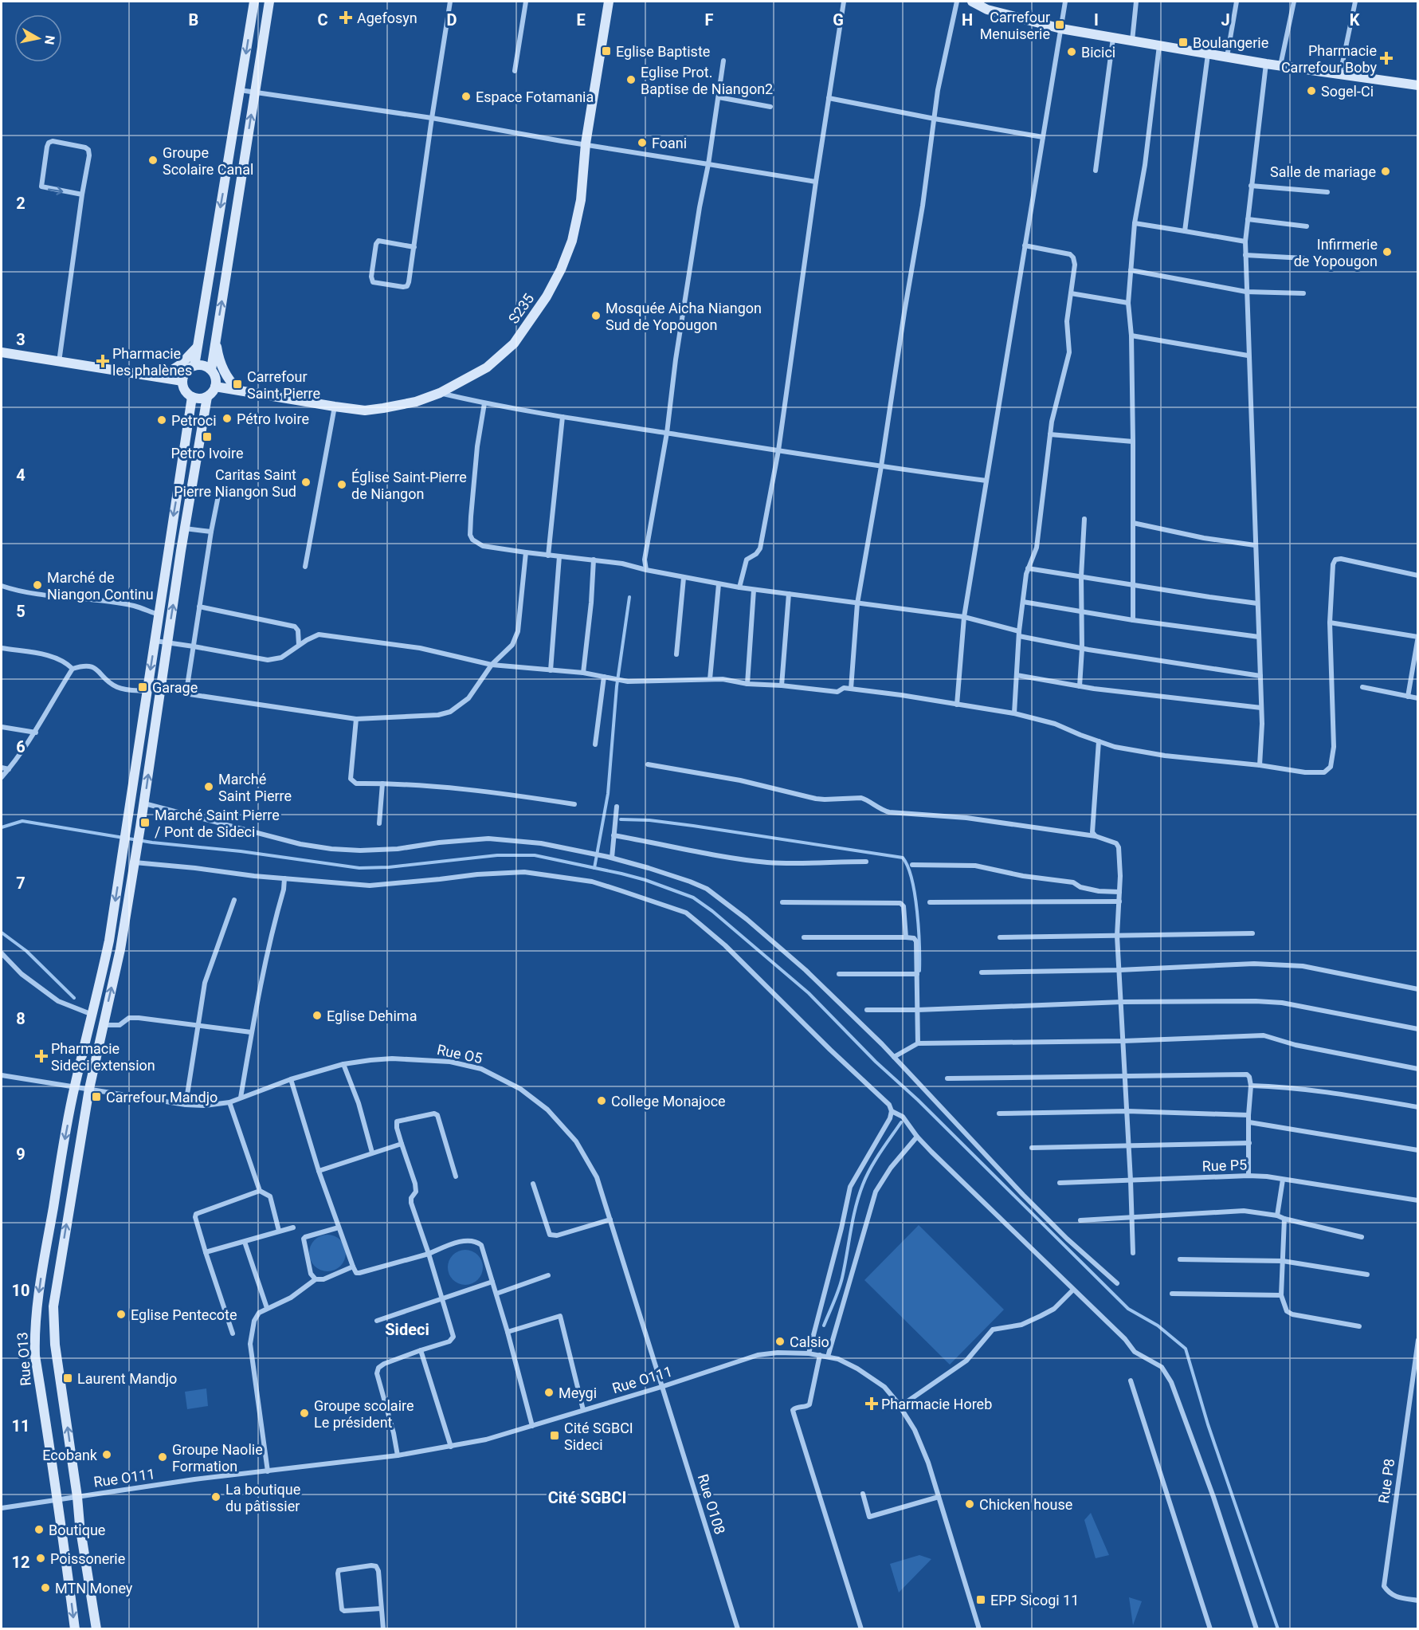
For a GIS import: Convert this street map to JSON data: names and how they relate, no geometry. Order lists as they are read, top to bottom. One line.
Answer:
{"streets":{"main road":["S235","Rue O13"],"street":["Rue O5","Rue P5","Rue O111","Rue P8","Rue O108"]},"crossings":[["S235","Rue O13"],["Rue O5","Rue O13"],["Rue O5","Rue O111"],["Rue O5","Rue O108"],["Rue O13","Rue O111"],["Rue O111","Rue O108"]],"districts":["Sideci","Cité SGBCI"],"places":{"health":["Agefosyn","Pharmacie Carrefour Boby","Pharmacie les phalènes","Pharmacie Sideci extension","Pharmacie Horeb"],"transit":["Carrefour Menuiserie","Boulangerie","Eglise Baptiste","Carrefour Saint Pierre","Petro Ivoire","Garage","Marché Saint Pierre / Pont de Sideci","Carrefour Mandjo","Laurent Mandjo","Cité SGBCI Sideci","EPP Sicogi 11"],"other":["Bicici","Eglise Prot. Baptise de Niangon2","Sogel-Ci","Espace Fotamania","Foani","Groupe Scolaire Canal","Salle de mariage","Infirmerie de Yopougon","Mosquée Aicha Niangon Sud de Yopougon","Pétro Ivoire","Petroci","Caritas Saint Pierre Niangon Sud","Église Saint-Pierre de Niangon","Marché de Niangon Continu","Marché Saint Pierre","Eglise Dehima","College Monajoce","Eglise Pentecote","Calsio","Meygi","Groupe scolaire Le président","Ecobank","Groupe Naolie Formation","La boutique du pâtissier","Chicken house","Boutique","Poissonerie","MTN Money"]},"north":"right","grid":{"columns":["B","C","D","E","F","G","H","I","J","K"],"rows":["2","3","4","5","6","7","8","9","10","11","12"]}}
